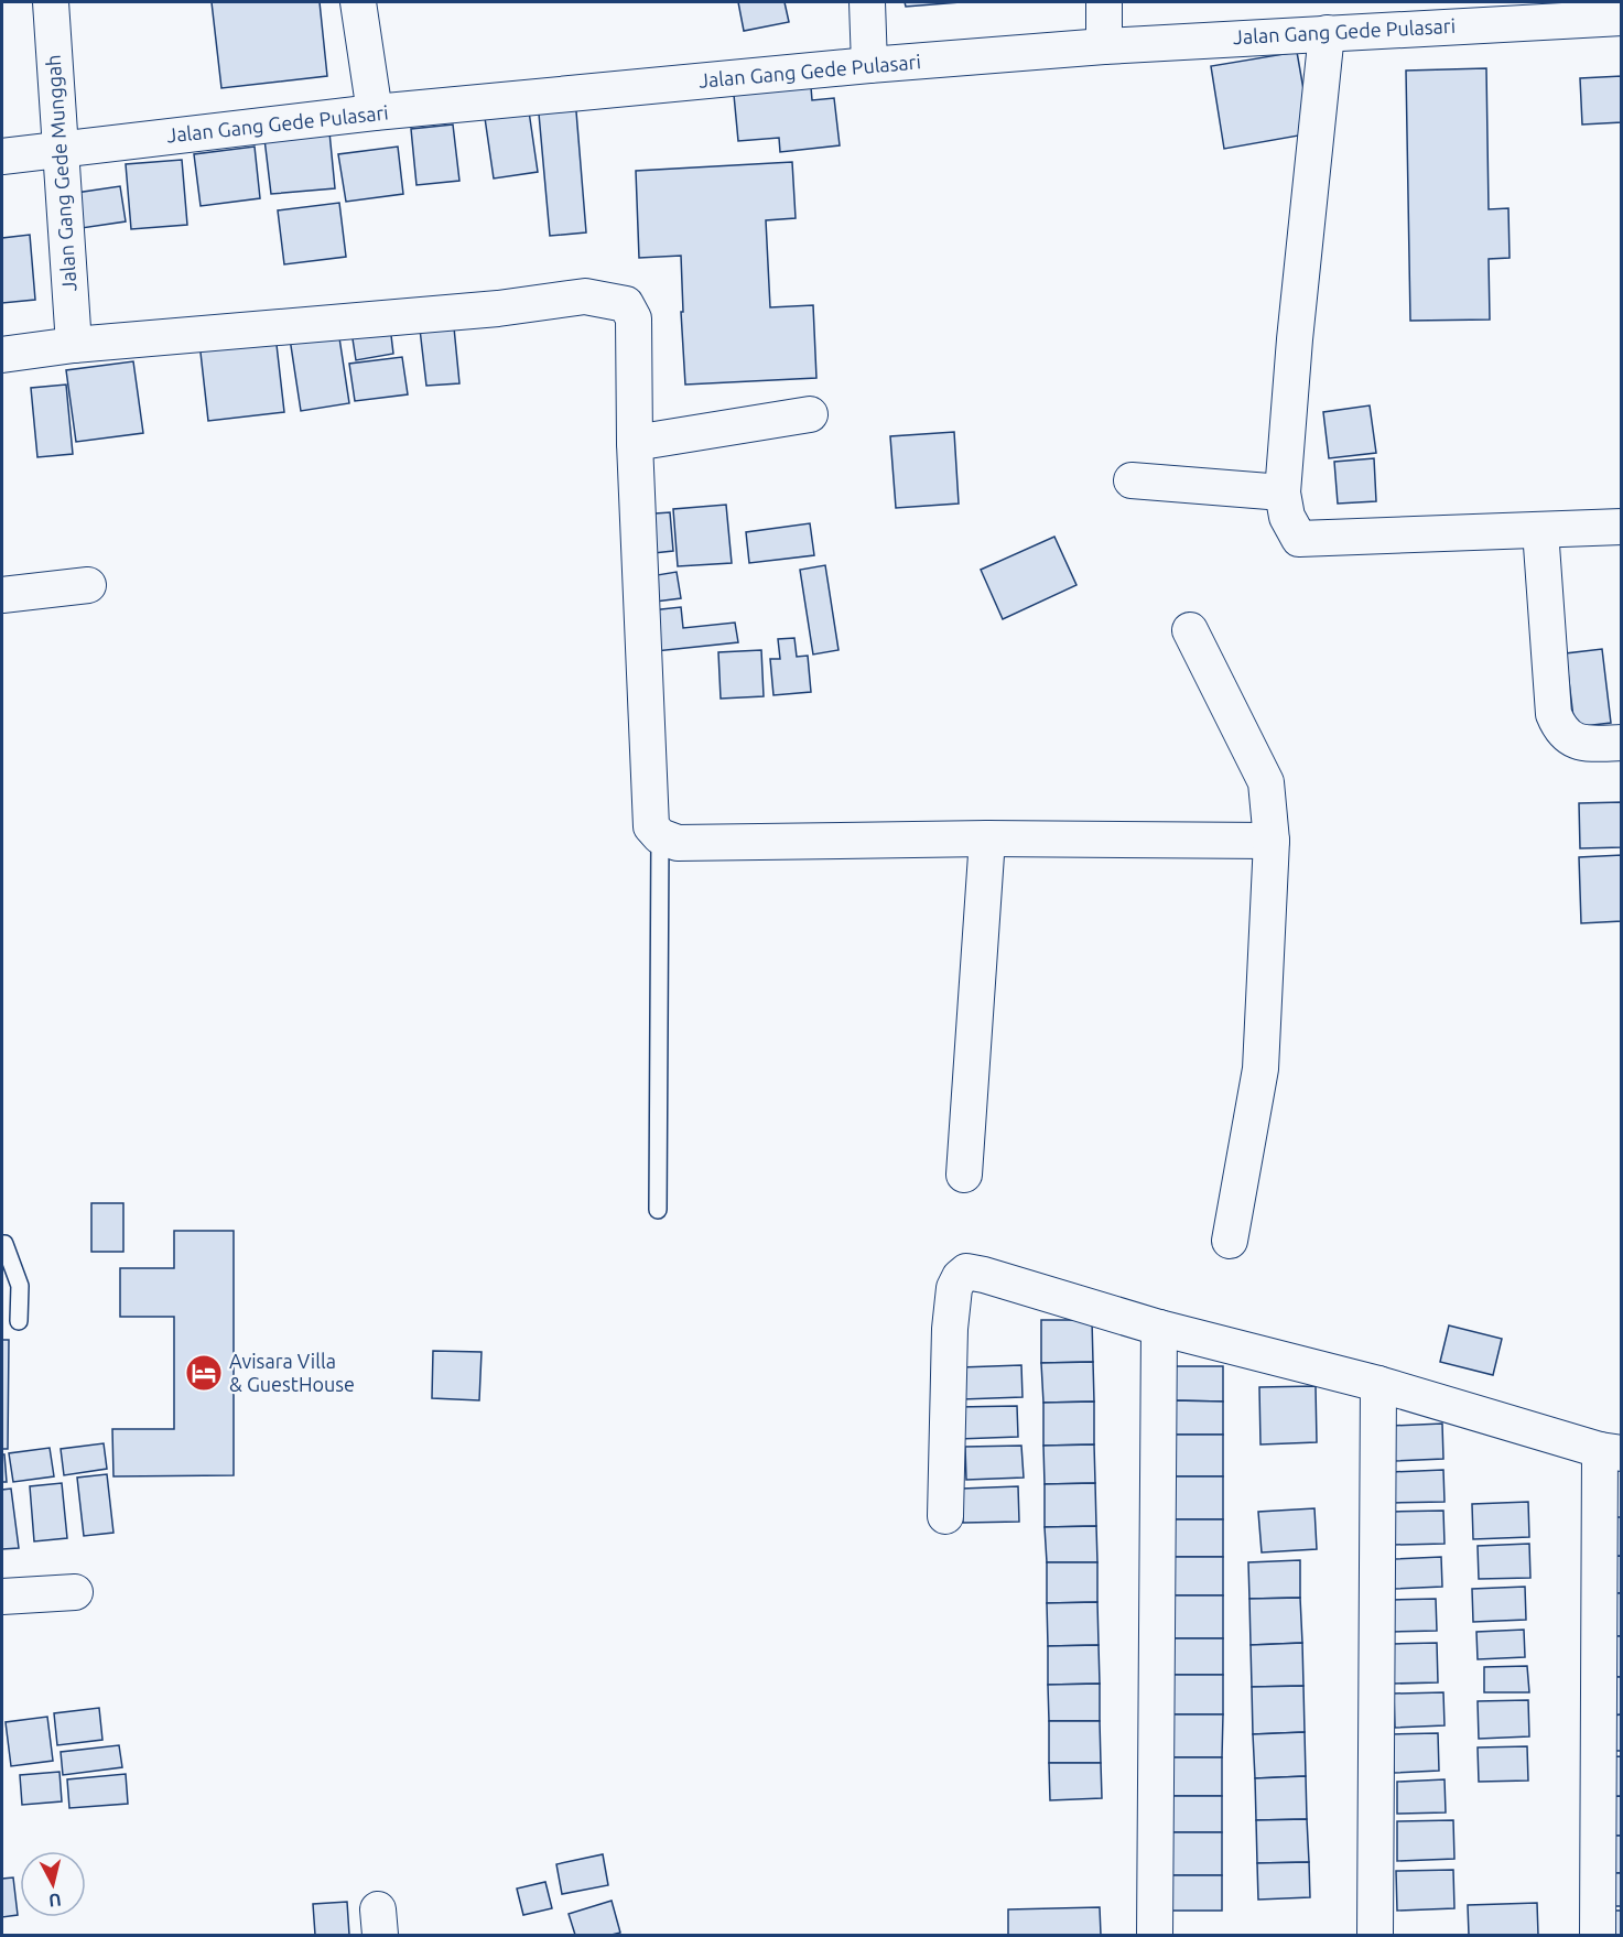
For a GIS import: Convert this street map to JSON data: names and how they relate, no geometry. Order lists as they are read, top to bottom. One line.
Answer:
{"streets":{"street":["Jalan Gang Gede Pulasari","Jalan Gang Gede Munggah"]},"crossings":[["Jalan Gang Gede Pulasari","Jalan Gang Gede Munggah"]],"places":{"hotel":["Avisara Villa & GuestHouse"]},"north":"bottom"}
